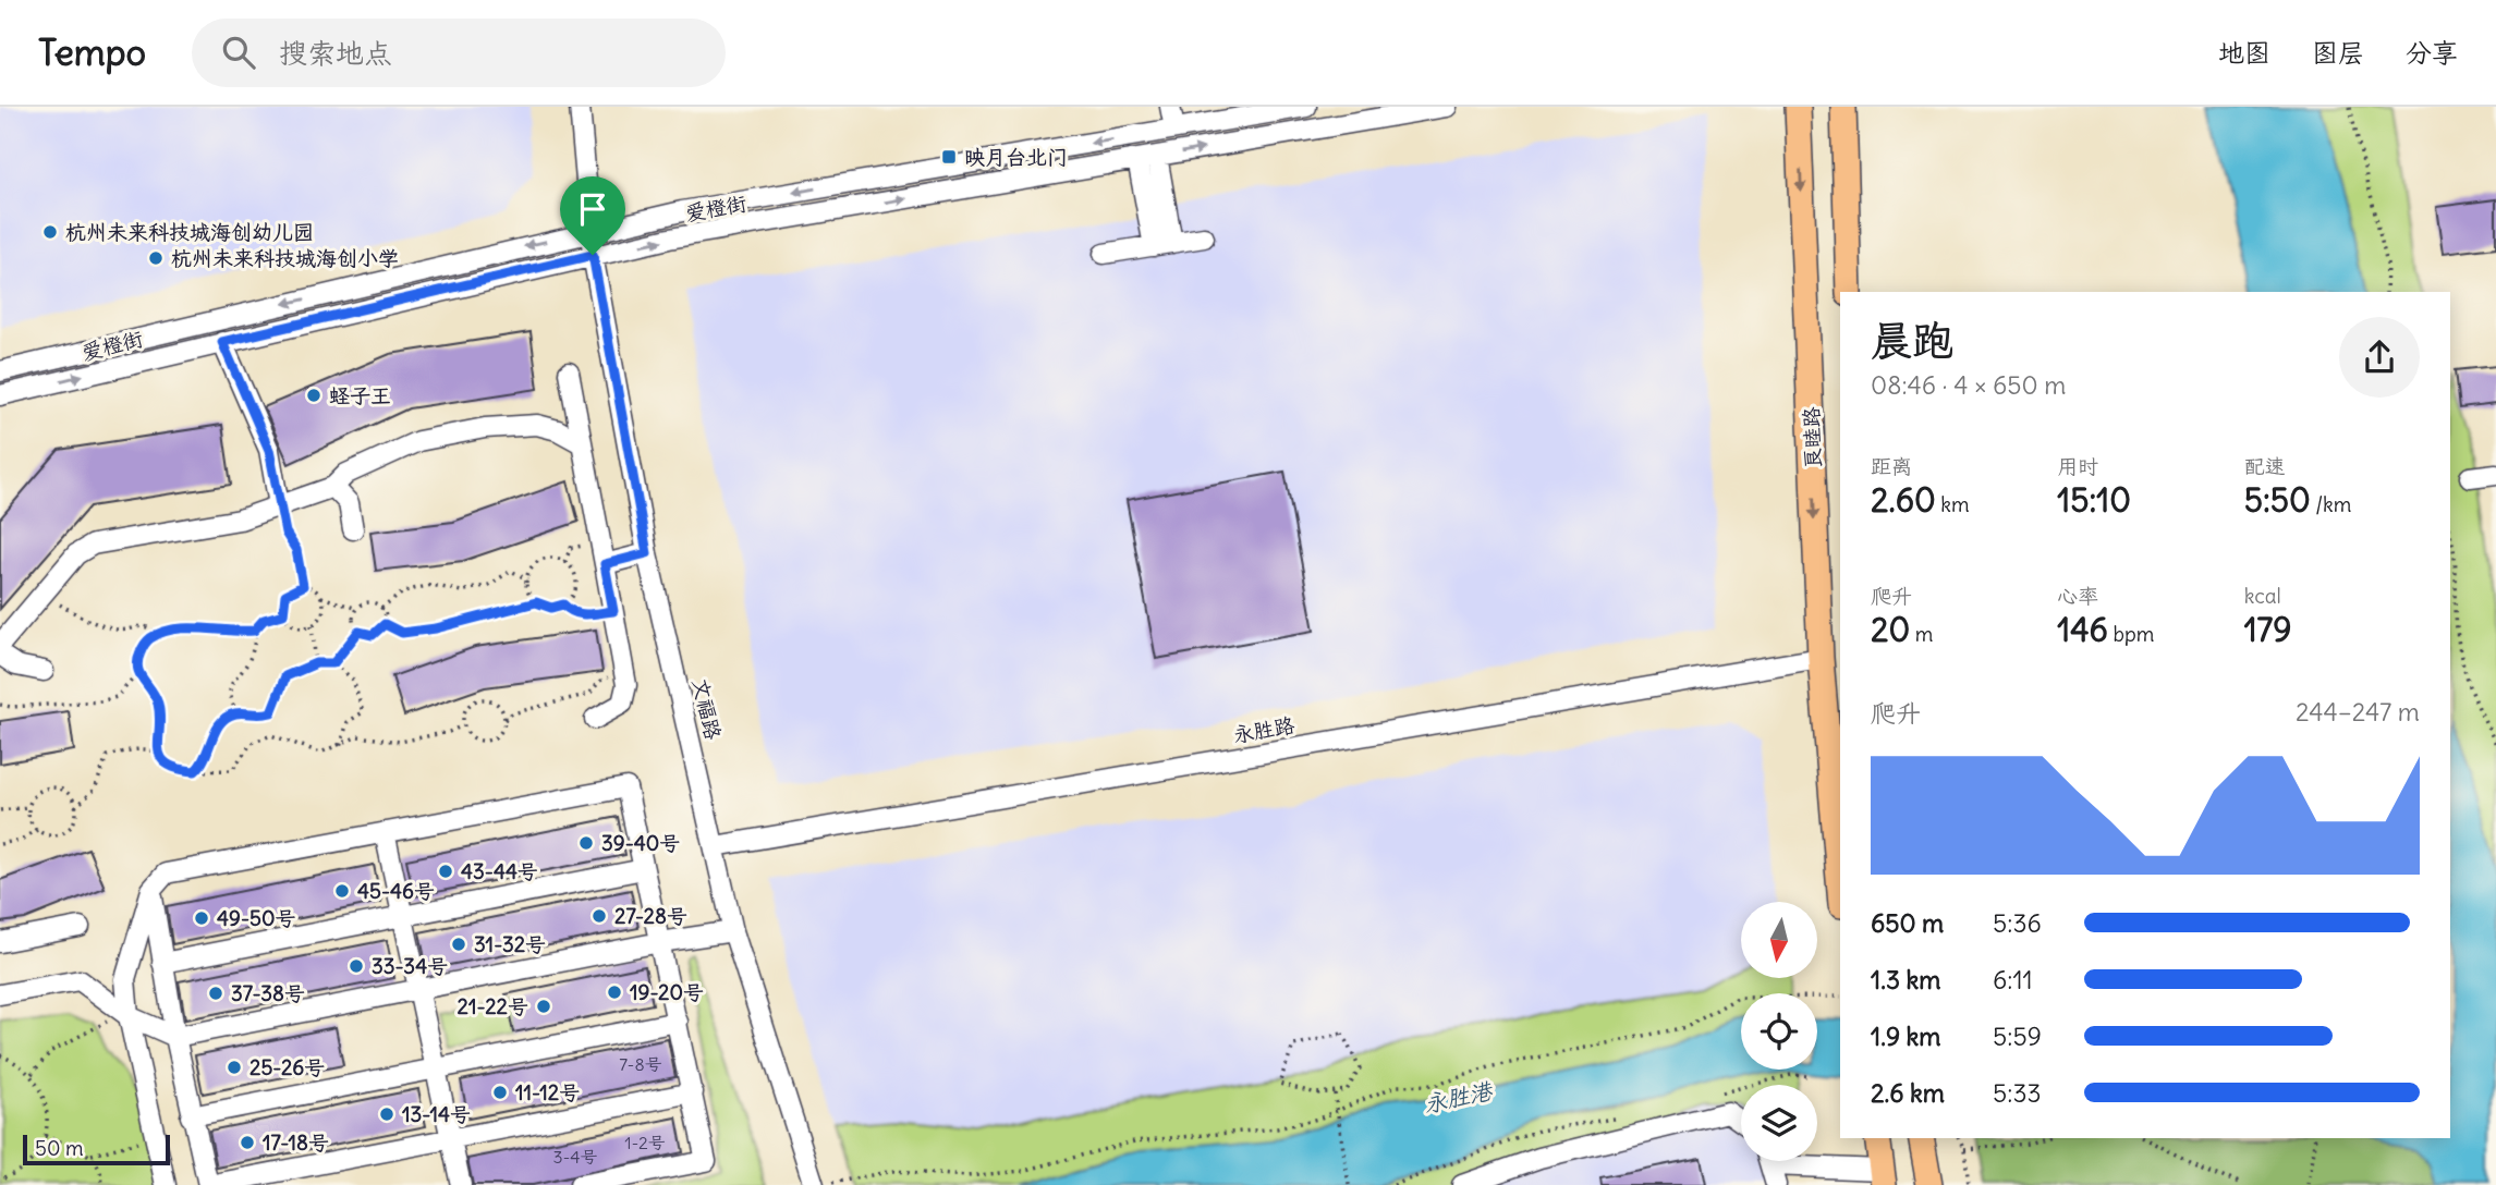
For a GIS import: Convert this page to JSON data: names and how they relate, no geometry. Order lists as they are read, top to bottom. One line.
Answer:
{"streets":{"main road":["良睦路"],"street":["爱橙街","文福路","永胜路"]},"crossings":[["爱橙街","文福路"],["良睦路","永胜路"],["文福路","永胜路"]],"water":["永胜港"],"places":{"transit":["映月台北门"],"other":["杭州未来科技城海创幼儿园","杭州未来科技城海创小学","蛏子王","39-40号","43-44号","45-46号","27-28号","49-50号","31-32号","33-34号","19-20号","37-38号","21-22号","25-26号","11-12号","13-14号","17-18号"]},"house_numbers":["7-8号","1-2号","3-4号"],"scale_bar":"50 m","north":"bottom","page":{"header":"Tempo","search":"搜索地点","nav":["地图","图层","分享"],"heading":["晨跑","08:46 · 4 × 650 m"],"stats":[["距离","2.60 km"],["用时","15:10"],["配速","5:50 /km"],["爬升","20 m"],["心率","146 bpm"],["kcal","179"]],"chart":["爬升","244–247 m"],"list":[{"name":"650 m","note":"5:36"},{"name":"1.3 km","note":"6:11"},{"name":"1.9 km","note":"5:59"},{"name":"2.6 km","note":"5:33"}],"scale":"50 m"}}
